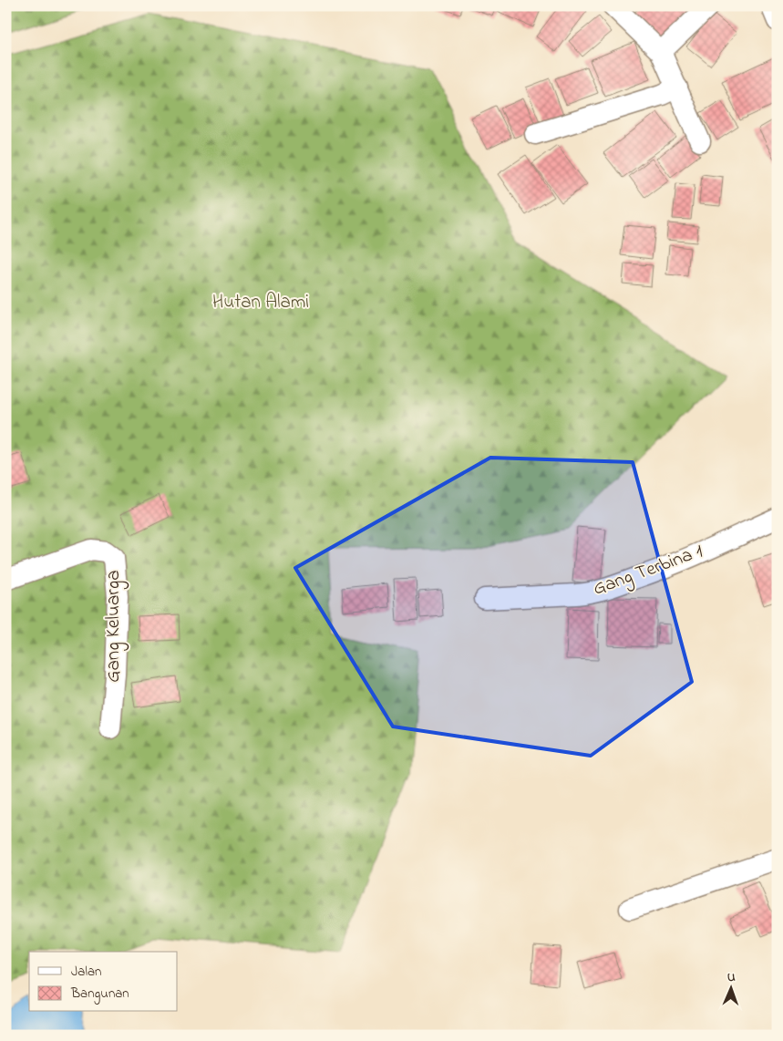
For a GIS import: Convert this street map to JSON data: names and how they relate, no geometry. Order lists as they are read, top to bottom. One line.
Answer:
{"streets":{"street":["Gang Terbina 1","Gang Keluarga"]},"parks":["Hutan Alami"],"legend":["Jalan","Bangunan"],"north":"top"}
